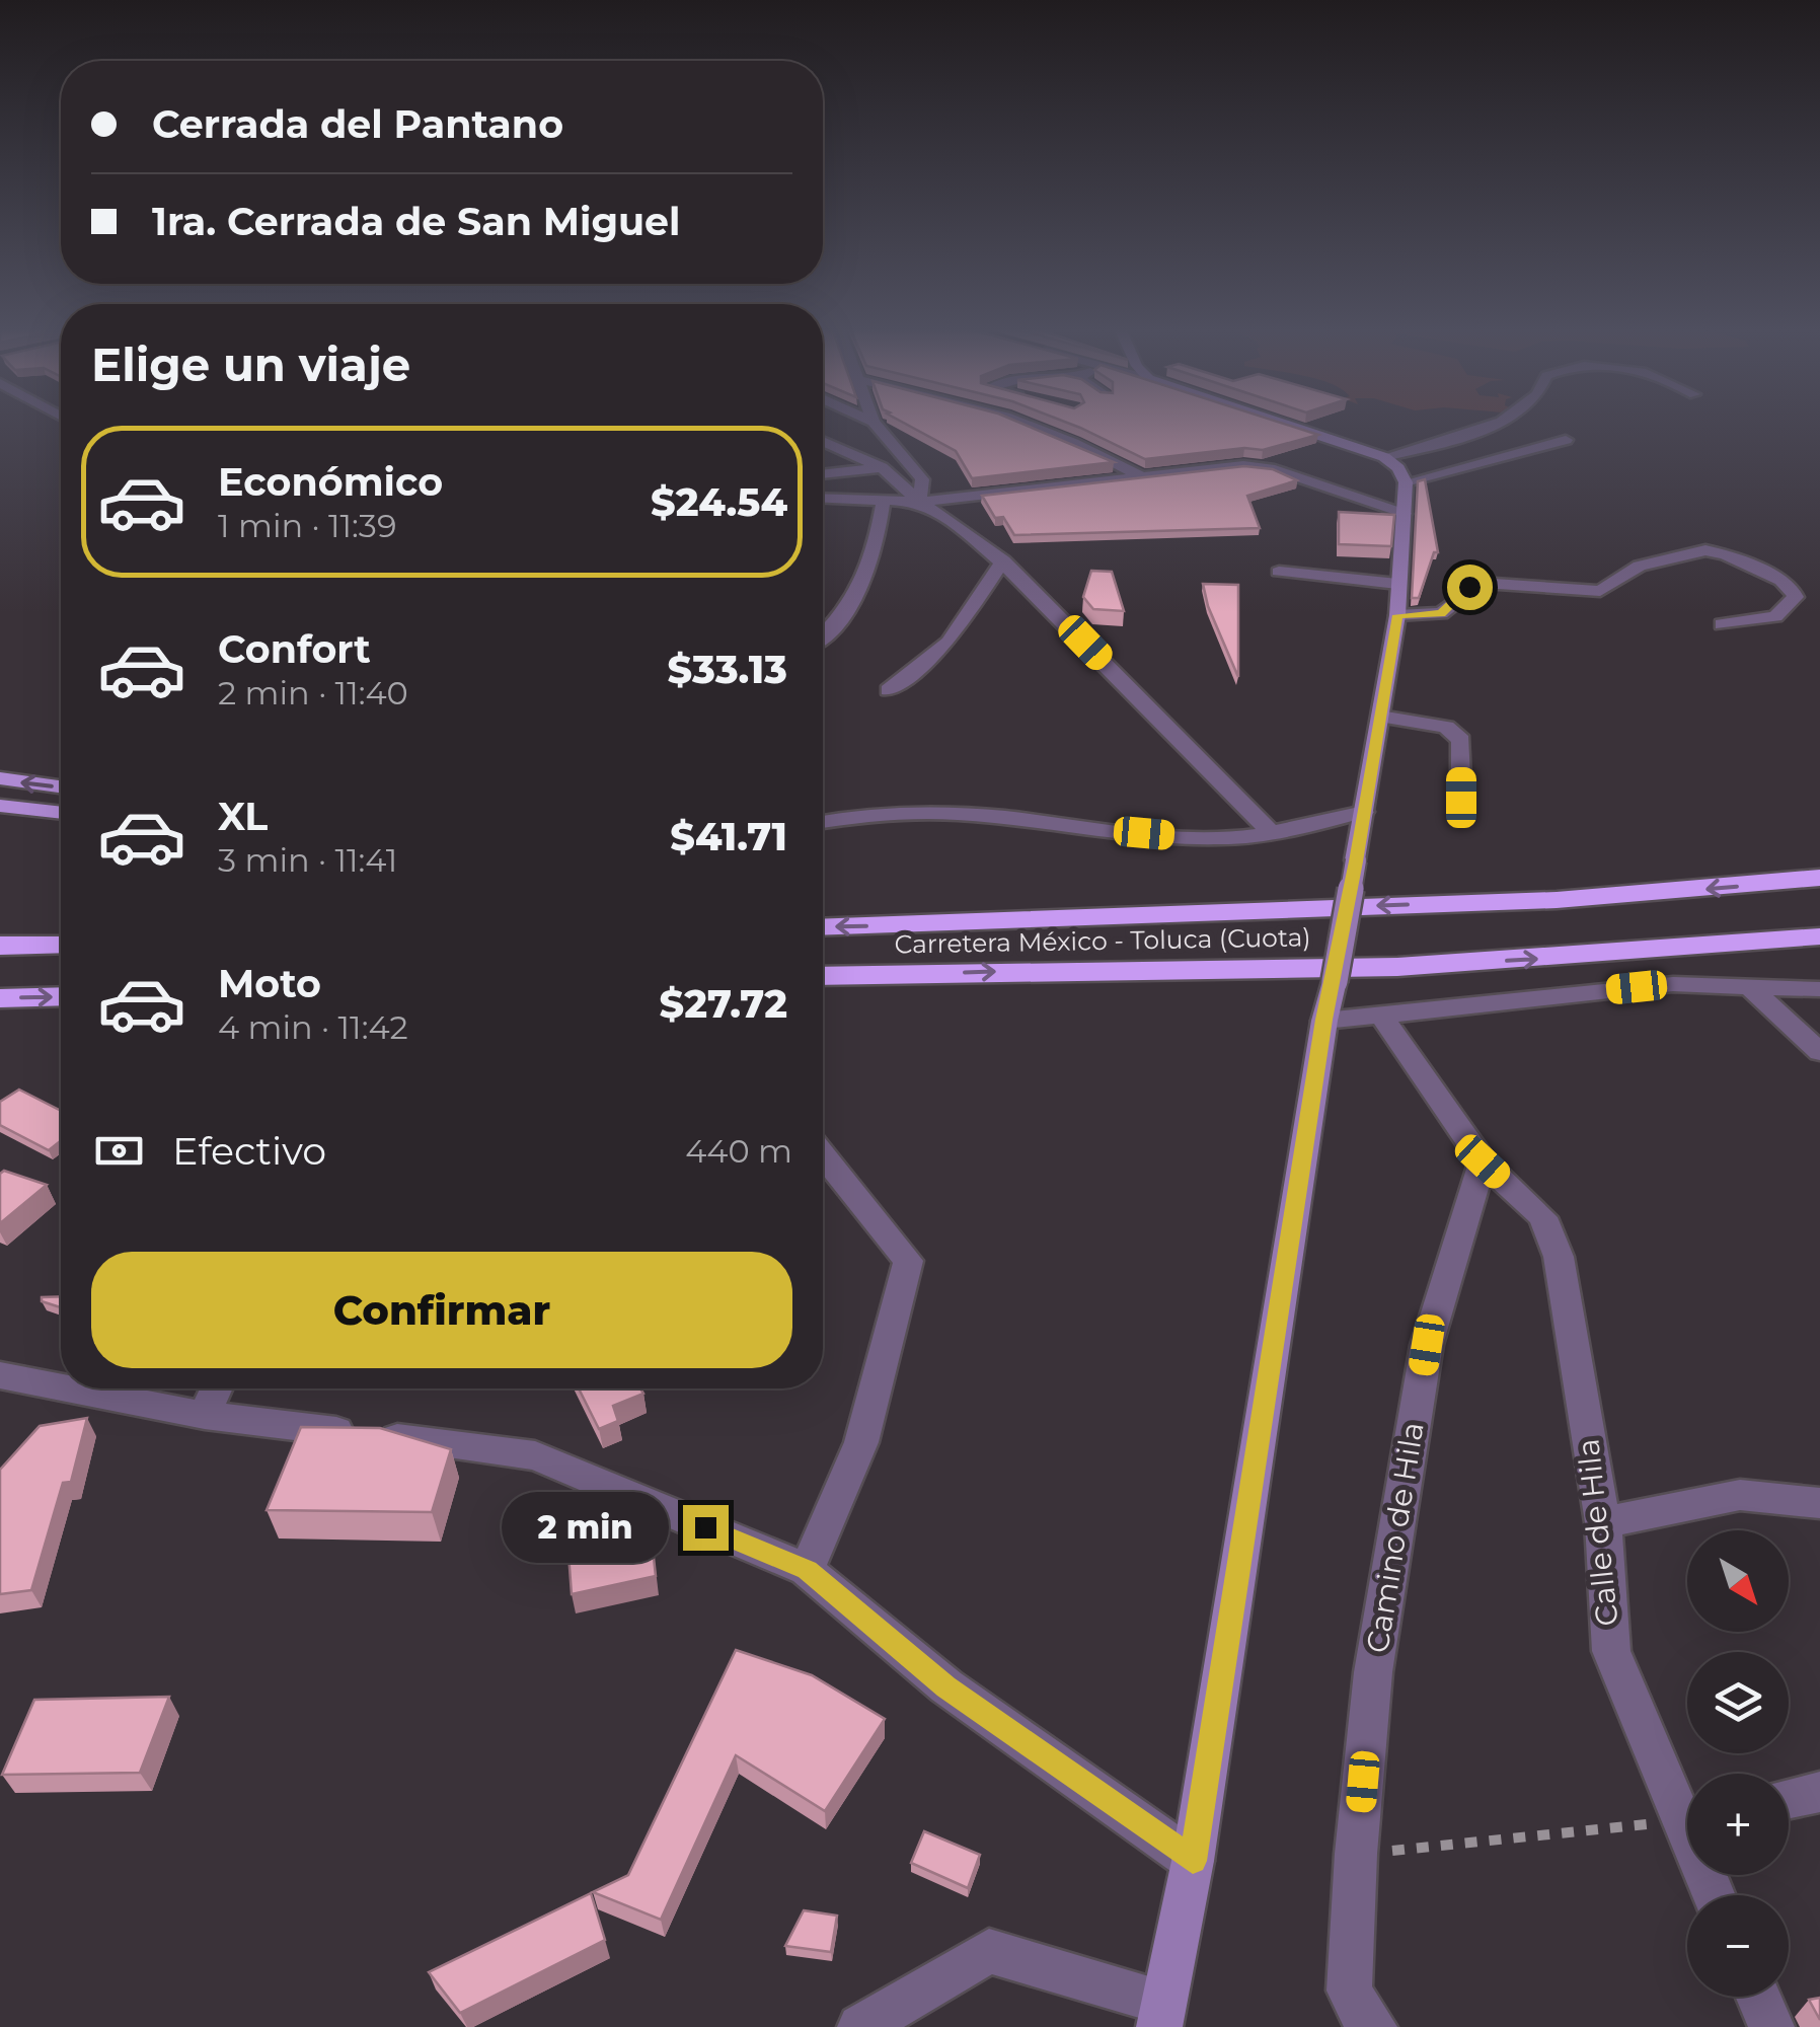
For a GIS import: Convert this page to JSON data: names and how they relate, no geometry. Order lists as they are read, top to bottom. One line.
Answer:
{"streets":{"highway":["Carretera México - Toluca (Cuota)"],"street":["Calle de Hila","Camino de Hila"]},"crossings":[["Calle de Hila","Camino de Hila"]],"north":"bottom right","page":{"banner":["Cerrada del Pantano","1ra. Cerrada de San Miguel"],"heading":"Elige un viaje","list":[{"name":"Económico","note":"1 min · 11:39","value":"$24.54"},{"name":"Confort","note":"2 min · 11:40","value":"$33.13"},{"name":"XL","note":"3 min · 11:41","value":"$41.71"},{"name":"Moto","note":"4 min · 11:42","value":"$27.72"}],"pay":["Efectivo","440 m"],"buttons":"Confirmar","bubble":"2 min","map_buttons":["+","−"]}}
